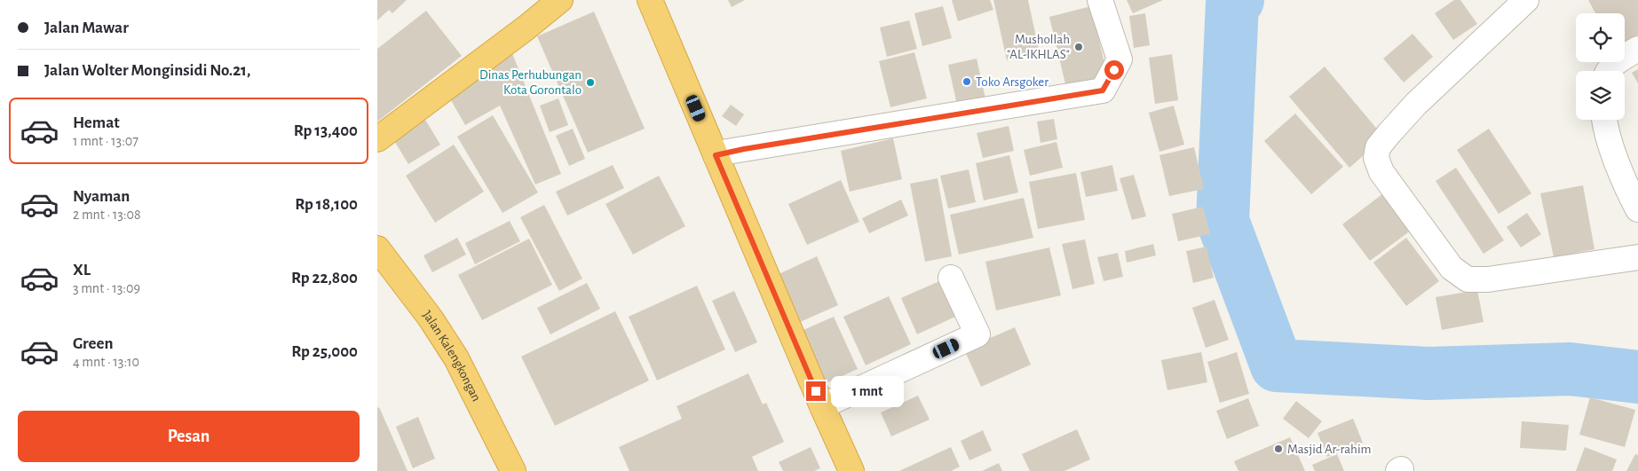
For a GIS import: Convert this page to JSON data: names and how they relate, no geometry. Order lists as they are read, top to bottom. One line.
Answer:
{"streets":{"highway":["Jalan Kalengkongan"]},"places":["Mushollah \"AL-IKHLAS\"","Toko Arsgoker","Dinas Perhubungan Kota Gorontalo","Masjid Ar-rahim"],"page":{"banner":["Jalan Mawar","Jalan Wolter Monginsidi No.21,"],"list":[{"name":"Hemat","note":"1 mnt · 13:07","value":"Rp 13,400"},{"name":"Nyaman","note":"2 mnt · 13:08","value":"Rp 18,100"},{"name":"XL","note":"3 mnt · 13:09","value":"Rp 22,800"},{"name":"Green","note":"4 mnt · 13:10","value":"Rp 25,000"}],"bubble":"1 mnt","buttons":"Pesan"}}
